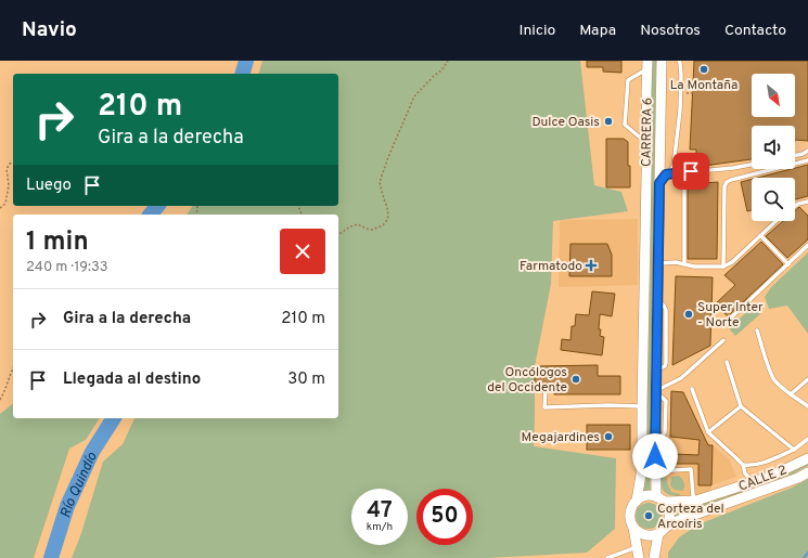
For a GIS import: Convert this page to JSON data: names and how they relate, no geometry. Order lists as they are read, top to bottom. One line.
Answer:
{"streets":{"main road":["CARRERA 6","CALLE 2"]},"crossings":[["CARRERA 6","CALLE 2"]],"water":["Río Quindío"],"places":{"other":["La Montaña","Dulce Oasis","Super Inter - Norte","Oncólogos del Occidente","Megajardines","Corteza del Arcoíris"],"health":["Farmatodo"]},"north":"bottom right","page":{"header":"Navio","nav":["Inicio","Mapa","Nosotros","Contacto"],"turn":["210 m","Gira a la derecha"],"then":"Luego","heading":["1 min","240 m · 19:33"],"list":[{"name":"Gira a la derecha","value":"210 m"},{"name":"Llegada al destino","value":"30 m"}],"speed":"47 km/h","limit":"50"}}
